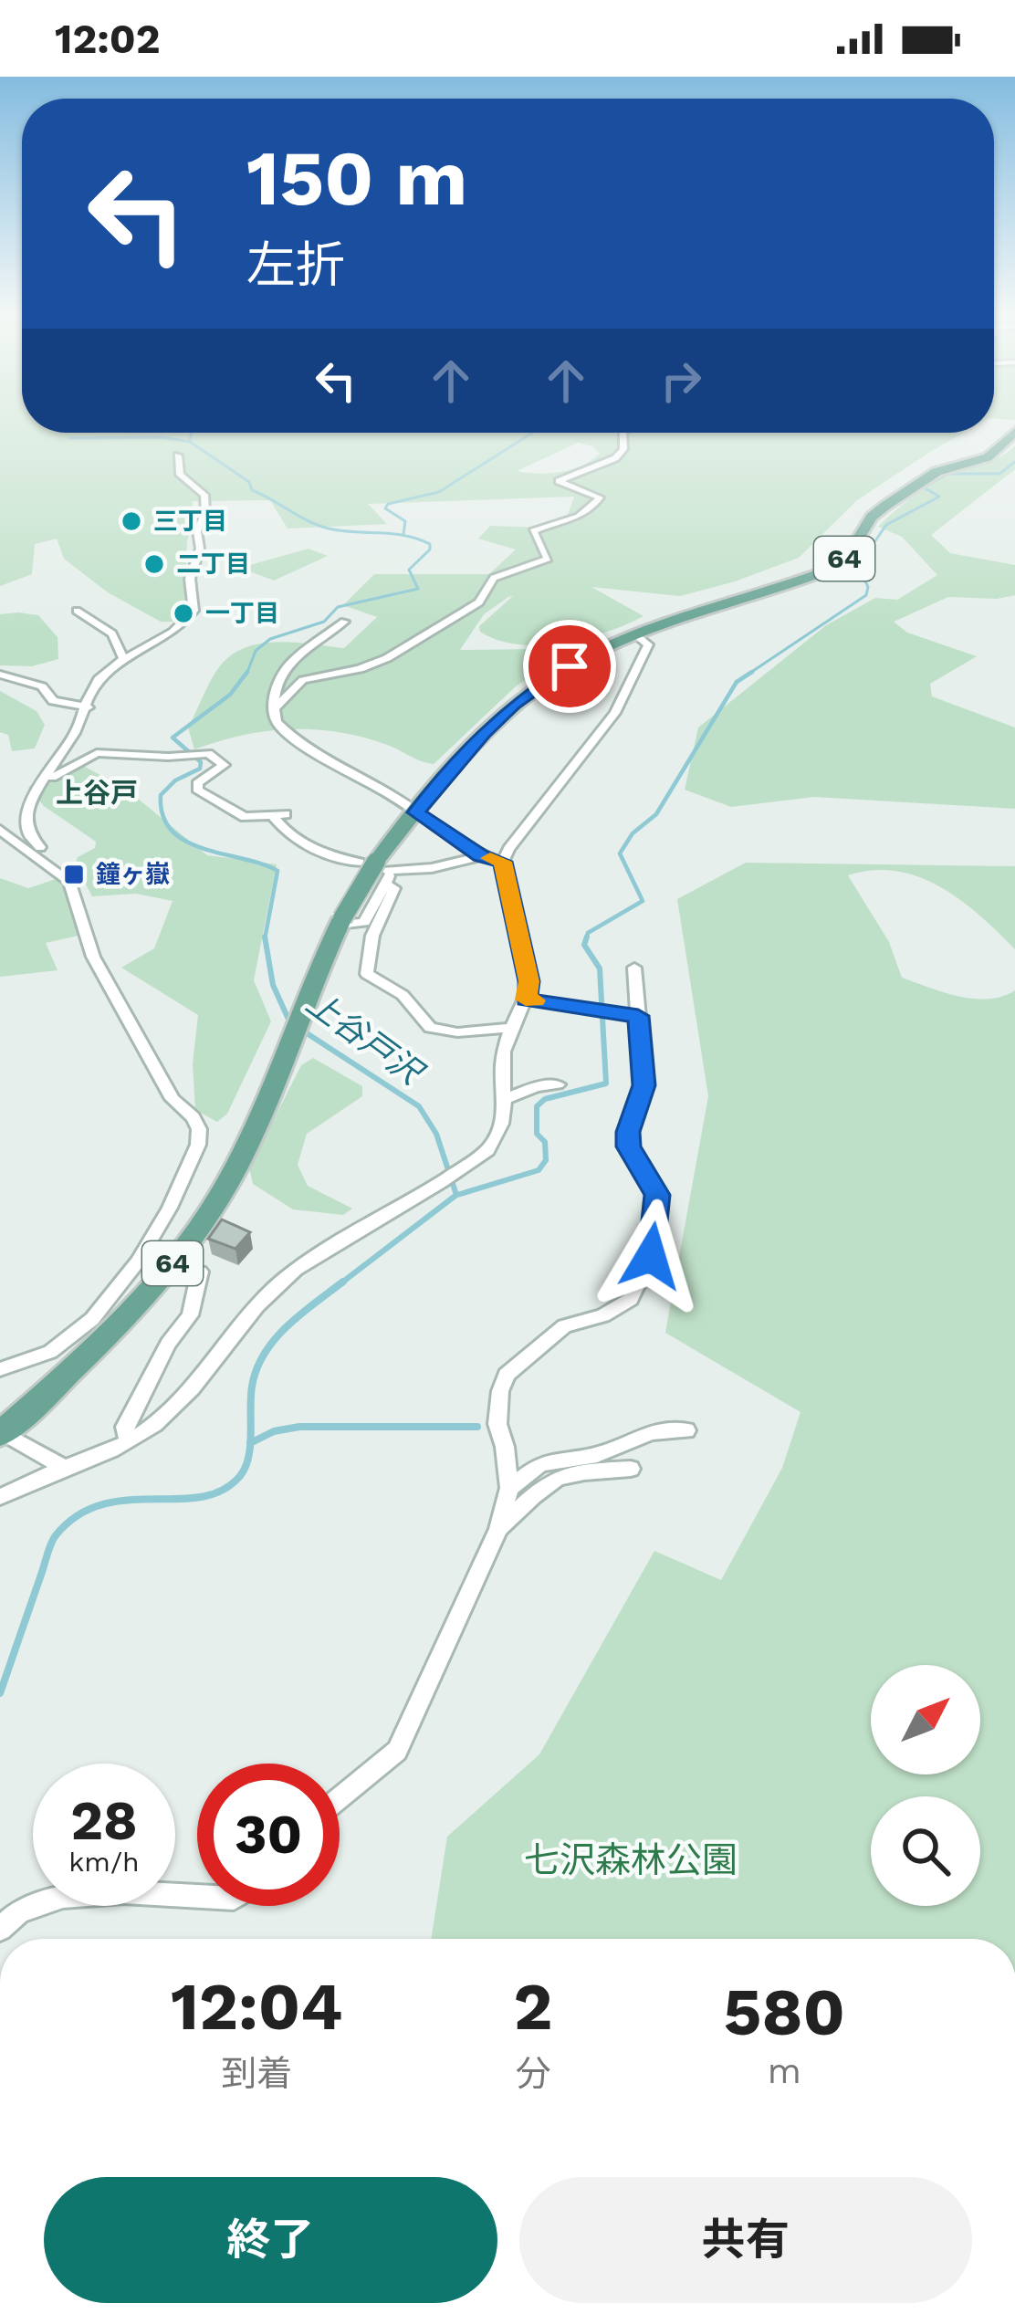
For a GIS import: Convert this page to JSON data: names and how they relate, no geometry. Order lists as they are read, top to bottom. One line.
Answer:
{"streets":{"main road":["64"]},"districts":["上谷戸"],"water":["上谷戸沢"],"parks":["七沢森林公園"],"places":{"other":["三丁目","二丁目","一丁目"],"transit":["鐘ヶ嶽"]},"north":"top right","page":{"status":"12:02","turn":["150 m","左折"],"speed":"28 km/h","limit":"30","eta":["12:04","到着","2","分","580","m"],"buttons":["終了","共有"]}}
